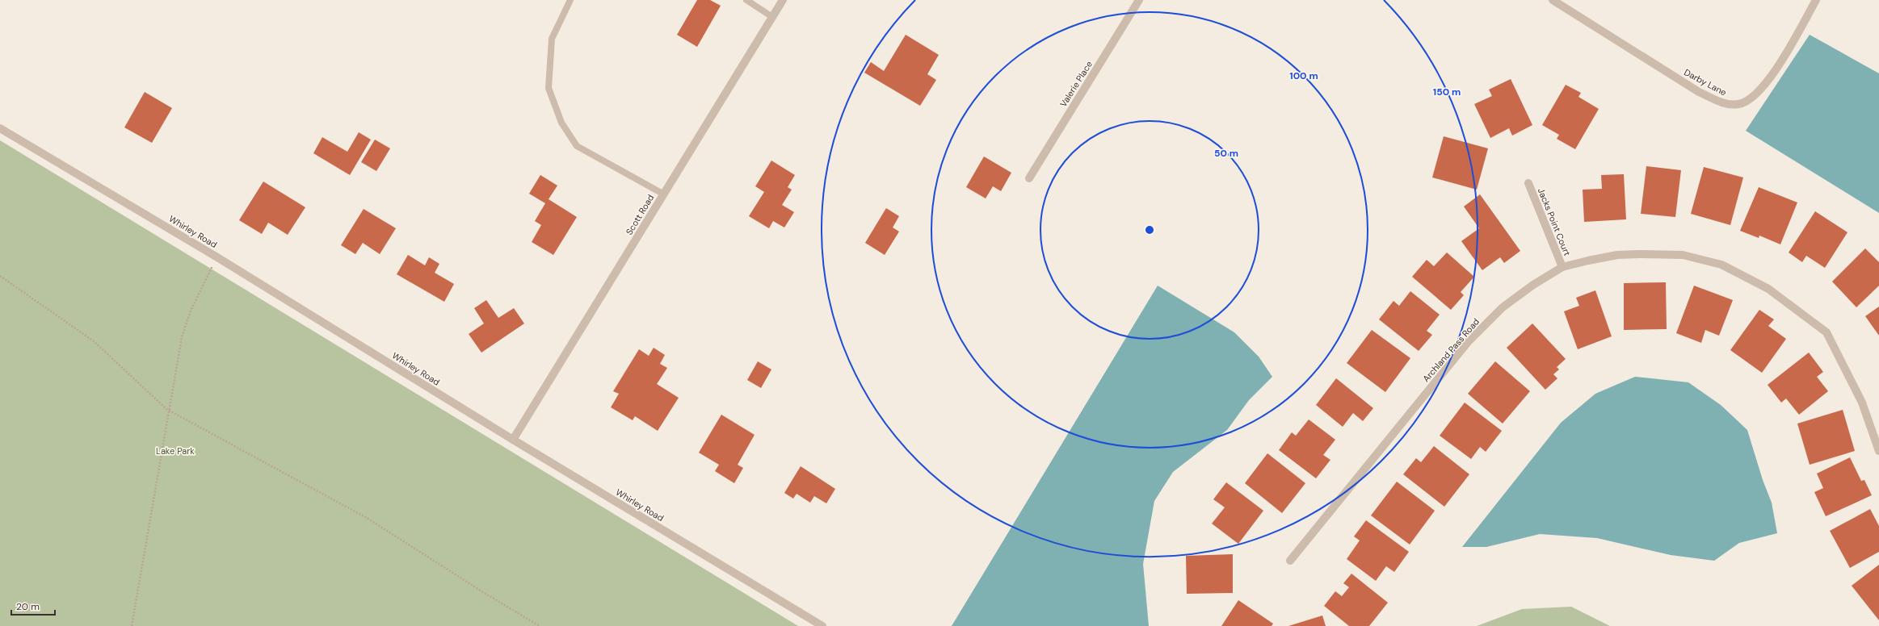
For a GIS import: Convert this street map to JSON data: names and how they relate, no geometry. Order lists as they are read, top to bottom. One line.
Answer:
{"streets":{"street":["Darby Lane","Valerie Place","Scott Road","Jacks Point Court","Whirley Road","Archland Pass Road"]},"crossings":[["Scott Road","Whirley Road"],["Jacks Point Court","Archland Pass Road"]],"parks":["Lake Park"],"scale_bar":"20 m","rings":["100 m","150 m","50 m"]}
